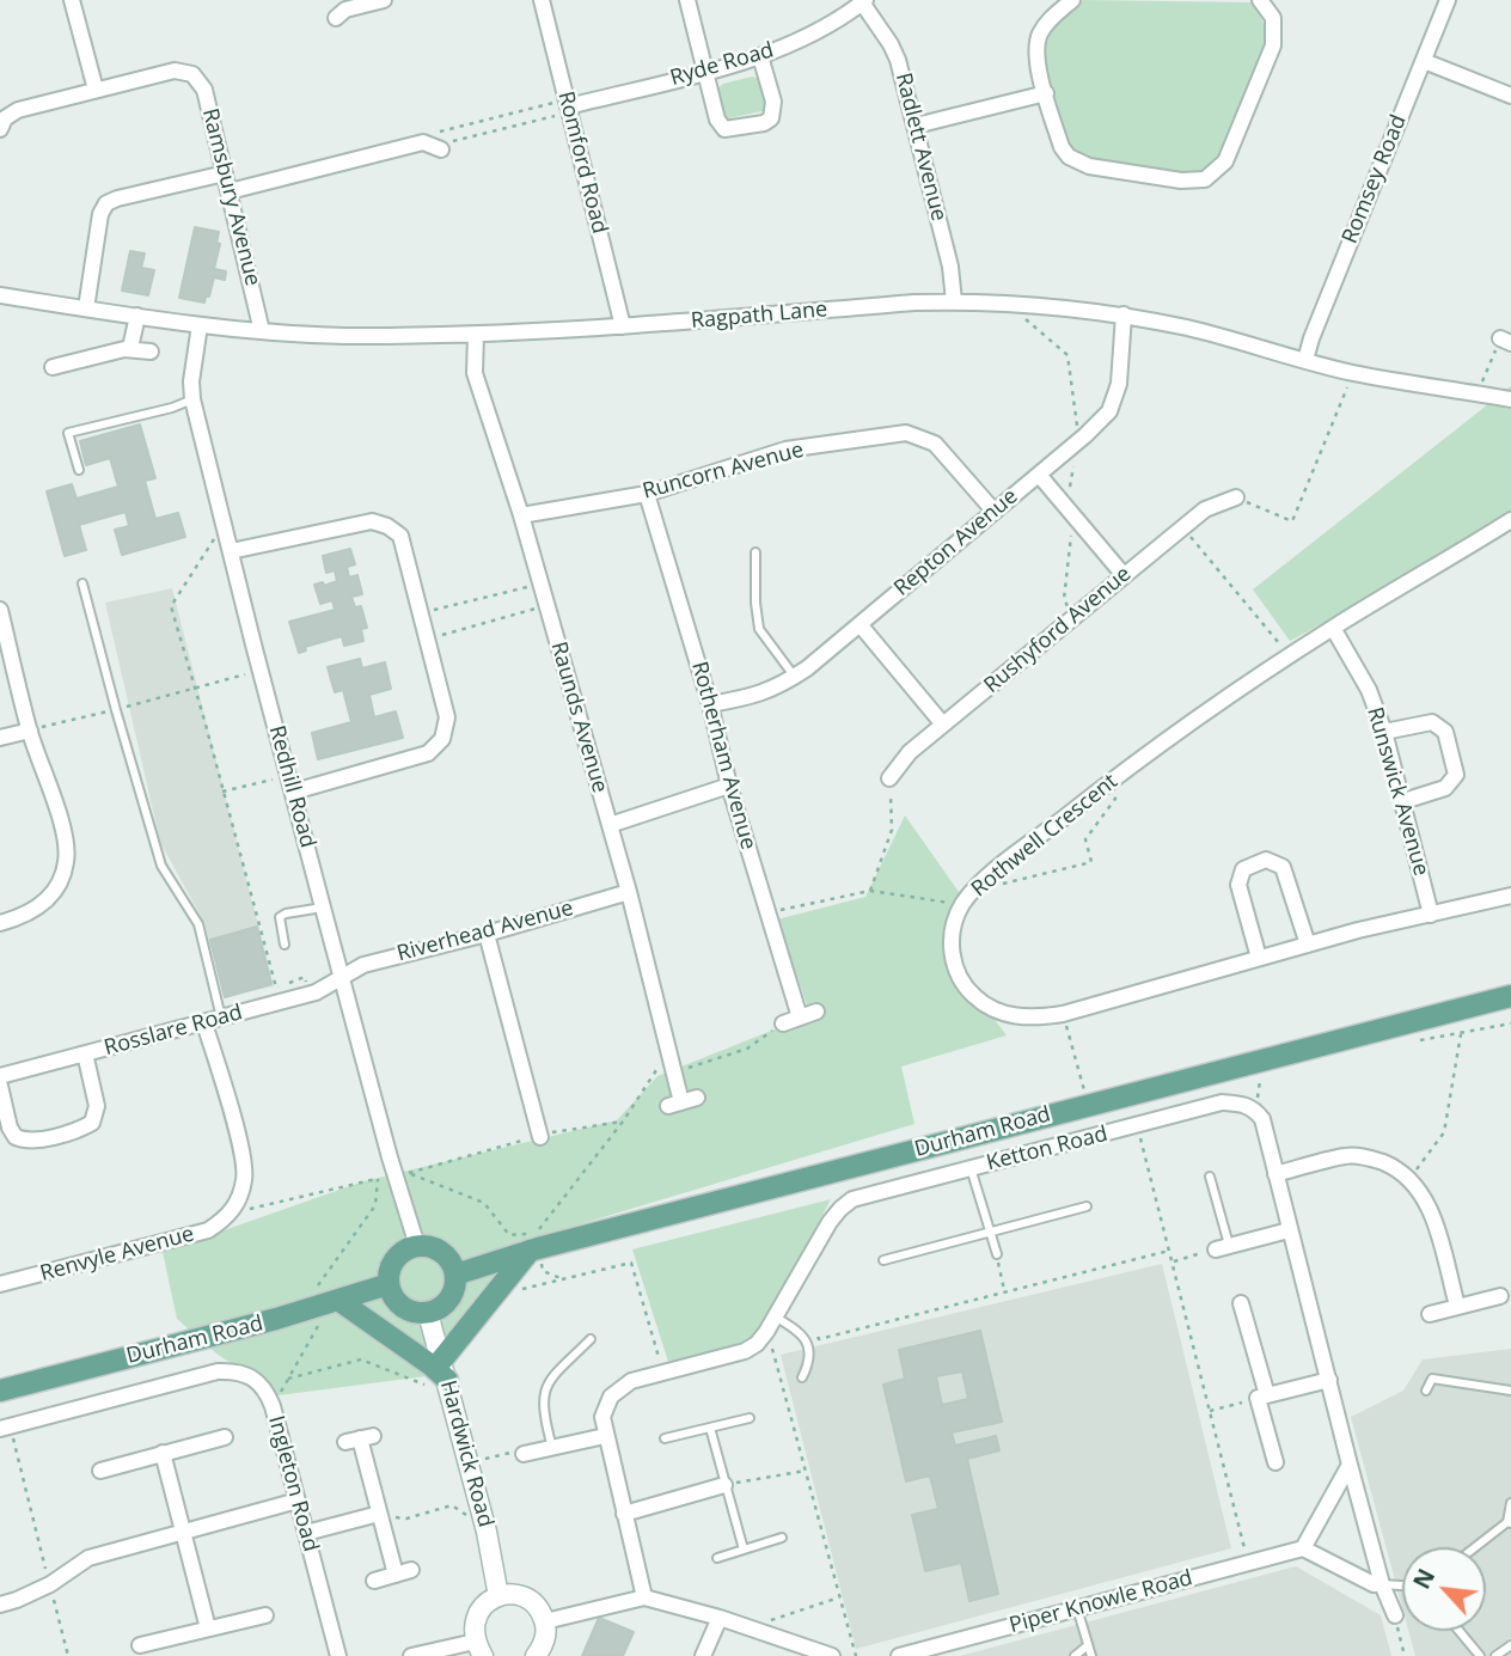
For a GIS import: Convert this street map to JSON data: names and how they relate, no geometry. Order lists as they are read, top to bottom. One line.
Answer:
{"streets":{"main road":["Durham Road"],"street":["Ryde Road","Radlett Avenue","Romford Road","Romsey Road","Ramsbury Avenue","Ragpath Lane","Runcorn Avenue","Repton Avenue","Rushyford Avenue","Raunds Avenue","Rotherham Avenue","Redhill Road","Runswick Avenue","Rothwell Crescent","Riverhead Avenue","Rosslare Road","Ketton Road","Renvyle Avenue","Hardwick Road","Ingleton Road","Piper Knowle Road"]},"crossings":[["Ryde Road","Radlett Avenue"],["Ryde Road","Romford Road"],["Radlett Avenue","Ragpath Lane"],["Romford Road","Ragpath Lane"],["Romsey Road","Ragpath Lane"],["Ramsbury Avenue","Ragpath Lane"],["Ragpath Lane","Repton Avenue"],["Ragpath Lane","Raunds Avenue"],["Ragpath Lane","Redhill Road"],["Runcorn Avenue","Repton Avenue"],["Runcorn Avenue","Raunds Avenue"],["Runcorn Avenue","Rotherham Avenue"],["Repton Avenue","Rotherham Avenue"],["Raunds Avenue","Riverhead Avenue"],["Redhill Road","Riverhead Avenue"],["Redhill Road","Rosslare Road"],["Redhill Road","Durham Road"],["Redhill Road","Hardwick Road"],["Runswick Avenue","Rothwell Crescent"],["Riverhead Avenue","Rosslare Road"],["Durham Road","Hardwick Road"]],"north":"top left"}
